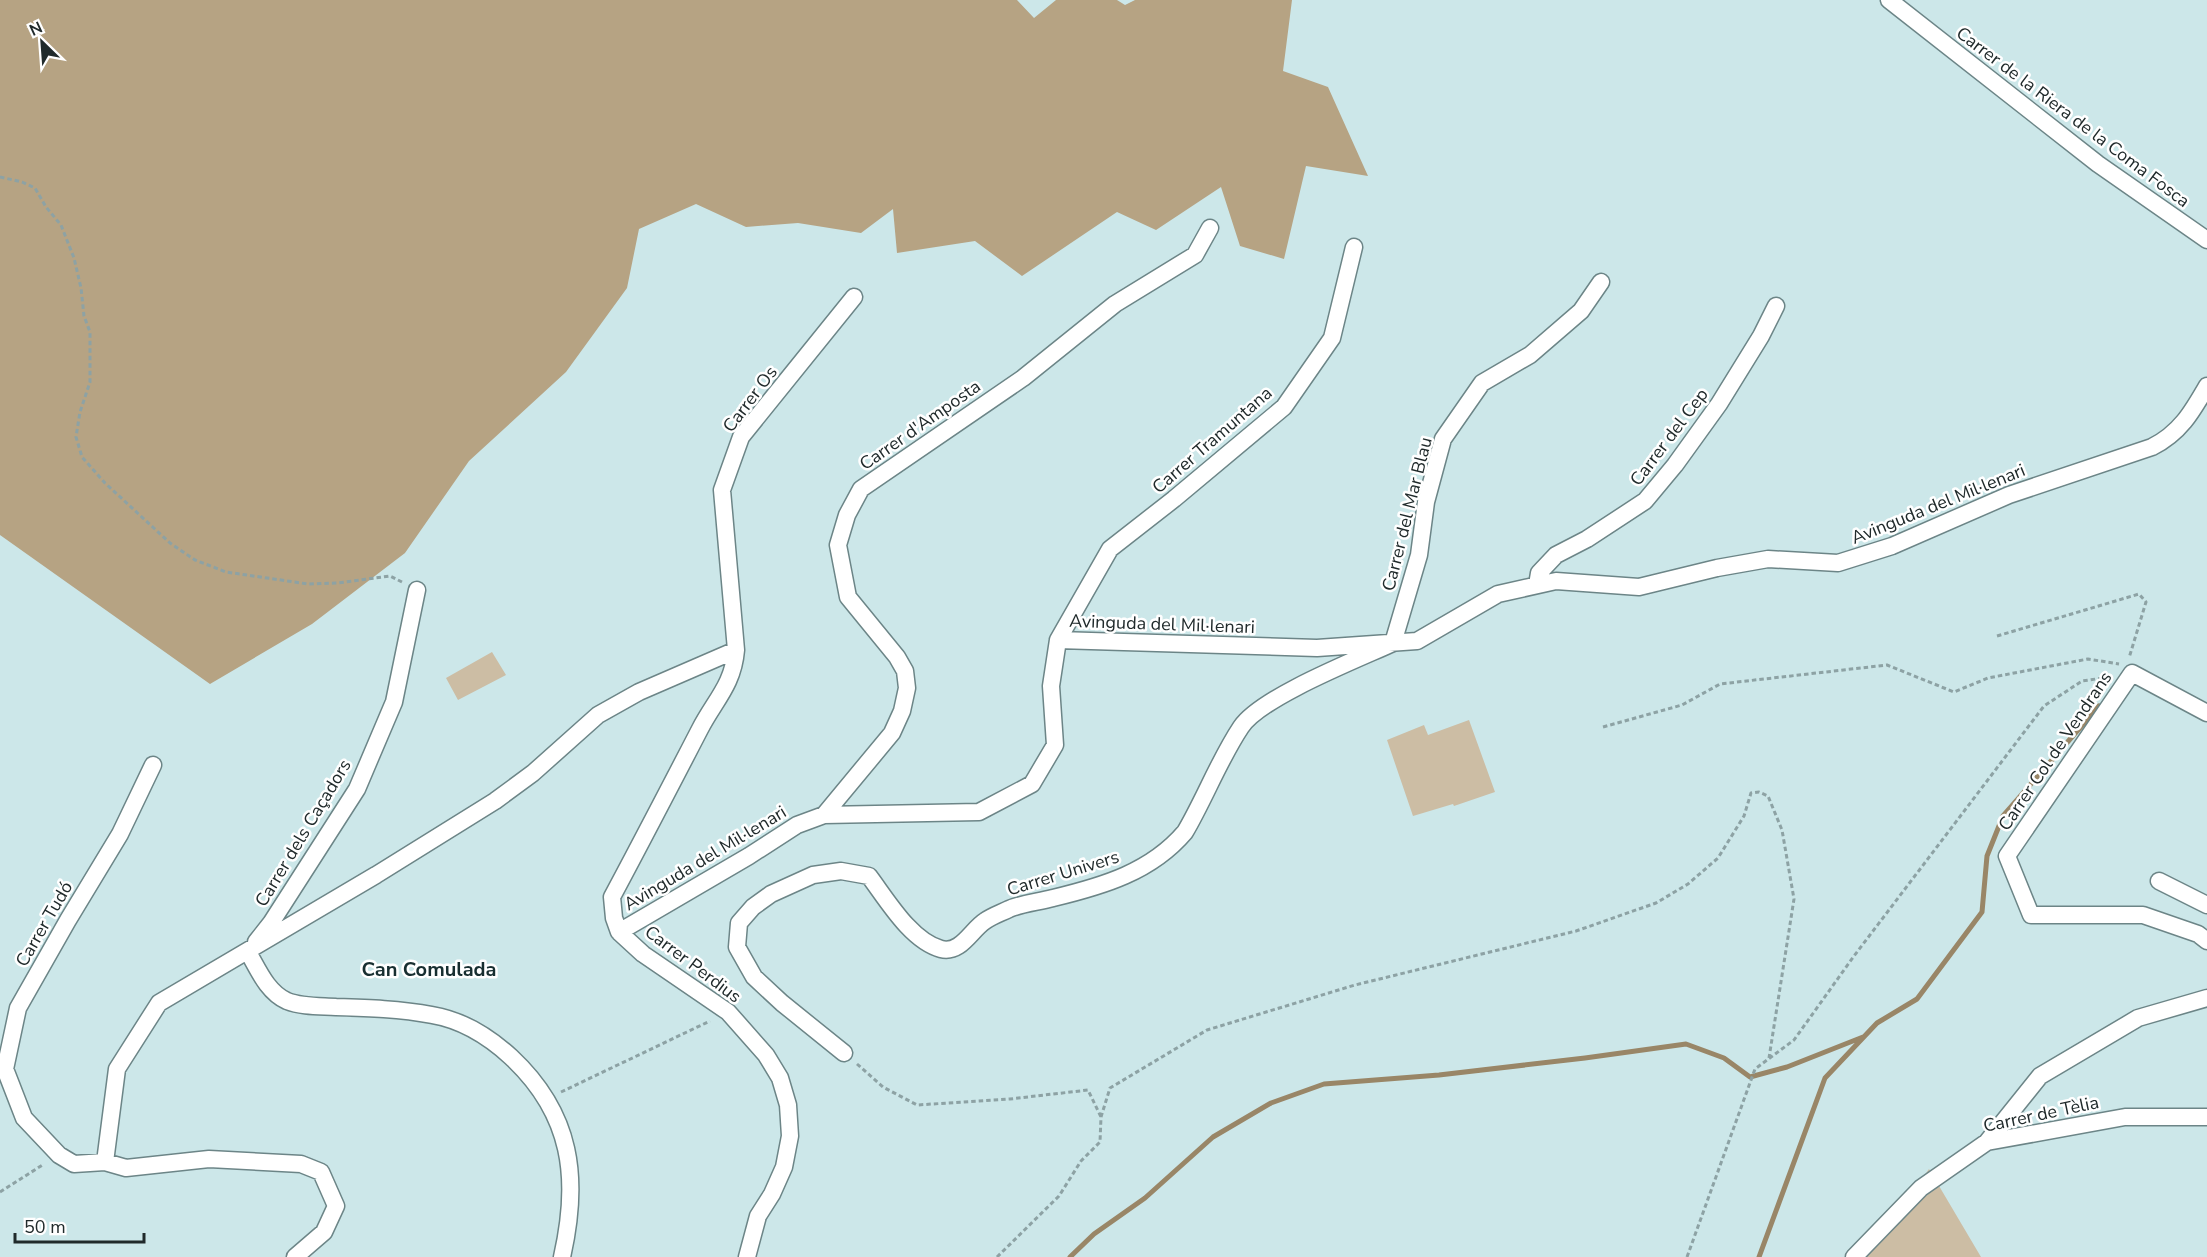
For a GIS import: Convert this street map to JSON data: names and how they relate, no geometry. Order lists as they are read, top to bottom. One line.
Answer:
{"streets":{"street":["Carrer de la Riera de la Coma Fosca","Carrer Os","Carrer d'Amposta","Carrer del Cep","Carrer Tramuntana","Avinguda del Mil·lenari","Carrer del Mar Blau","Carrer Col de Vendrans","Carrer dels Caçadors","Carrer Univers","Carrer Tudó","Carrer Perdius","Carrer de Tèlia"]},"crossings":[["Carrer Os","Avinguda del Mil·lenari"],["Carrer d'Amposta","Avinguda del Mil·lenari"],["Carrer del Cep","Avinguda del Mil·lenari"],["Carrer Tramuntana","Avinguda del Mil·lenari"],["Avinguda del Mil·lenari","Carrer del Mar Blau"],["Avinguda del Mil·lenari","Carrer Univers"],["Avinguda del Mil·lenari","Carrer Perdius"],["Carrer del Mar Blau","Carrer Univers"]],"districts":["Can Comulada"],"scale_bar":"50 m","north":"top left"}
